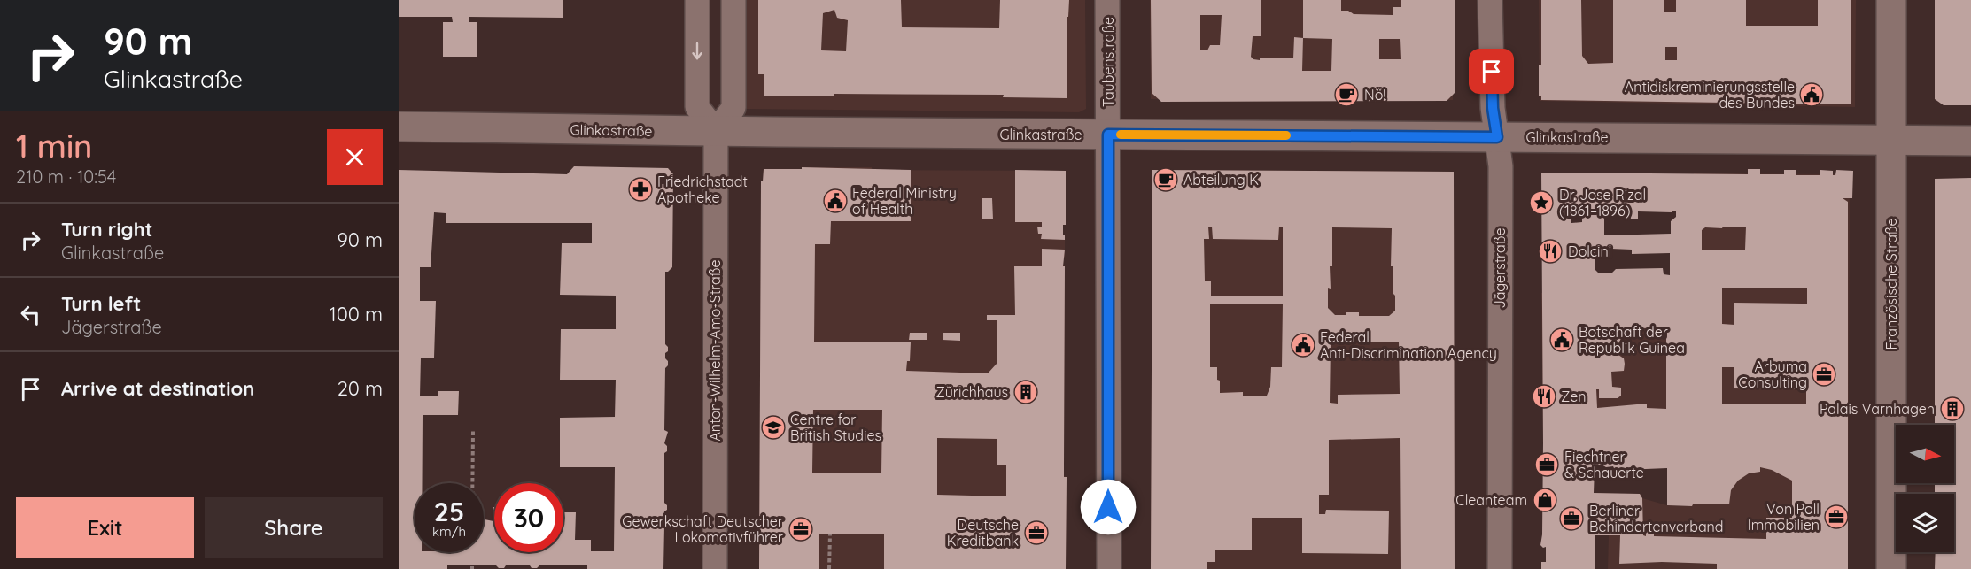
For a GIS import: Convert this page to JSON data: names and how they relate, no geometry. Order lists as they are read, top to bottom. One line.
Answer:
{"streets":{"street":["Taubenstraße","Glinkastraße","Jägerstraße","Französische Straße","Anton-Wilhelm-Amo-Straße"]},"crossings":[["Taubenstraße","Glinkastraße"],["Glinkastraße","Jägerstraße"],["Glinkastraße","Französische Straße"],["Glinkastraße","Anton-Wilhelm-Amo-Straße"]],"places":{"cafe":["Nö!","Abteilung K"],"public building":["Antidiskreminierungsstelle des Bundes","Federal Ministry of Health","Botschaft der Republik Guinea","Federal Anti-Discrimination Agency"],"pharmacy":["Friedrichstadt Apotheke"],"place":["Dr. Jose Rizal (1861–1896)"],"restaurant":["Dolcini","Zen"],"office":["Arbuma Consulting","Fiechtner & Schauerte","Von Poll Immobilien","Berliner Behindertenverband","Gewerkschaft Deutscher Lokomotivführer","Deutsche Kreditbank"],"building":["Zürichhaus","Palais Varnhagen"],"school or university":["Centre for British Studies"],"shop":["Cleanteam"]},"north":"right","page":{"turn":["90 m","Glinkastraße"],"heading":["1 min","210 m · 10:54"],"list":[{"name":"Turn right","note":"Glinkastraße","value":"90 m"},{"name":"Turn left","note":"Jägerstraße","value":"100 m"},{"name":"Arrive at destination","value":"20 m"}],"speed":"25 km/h","limit":"30","buttons":["Exit","Share"]}}
